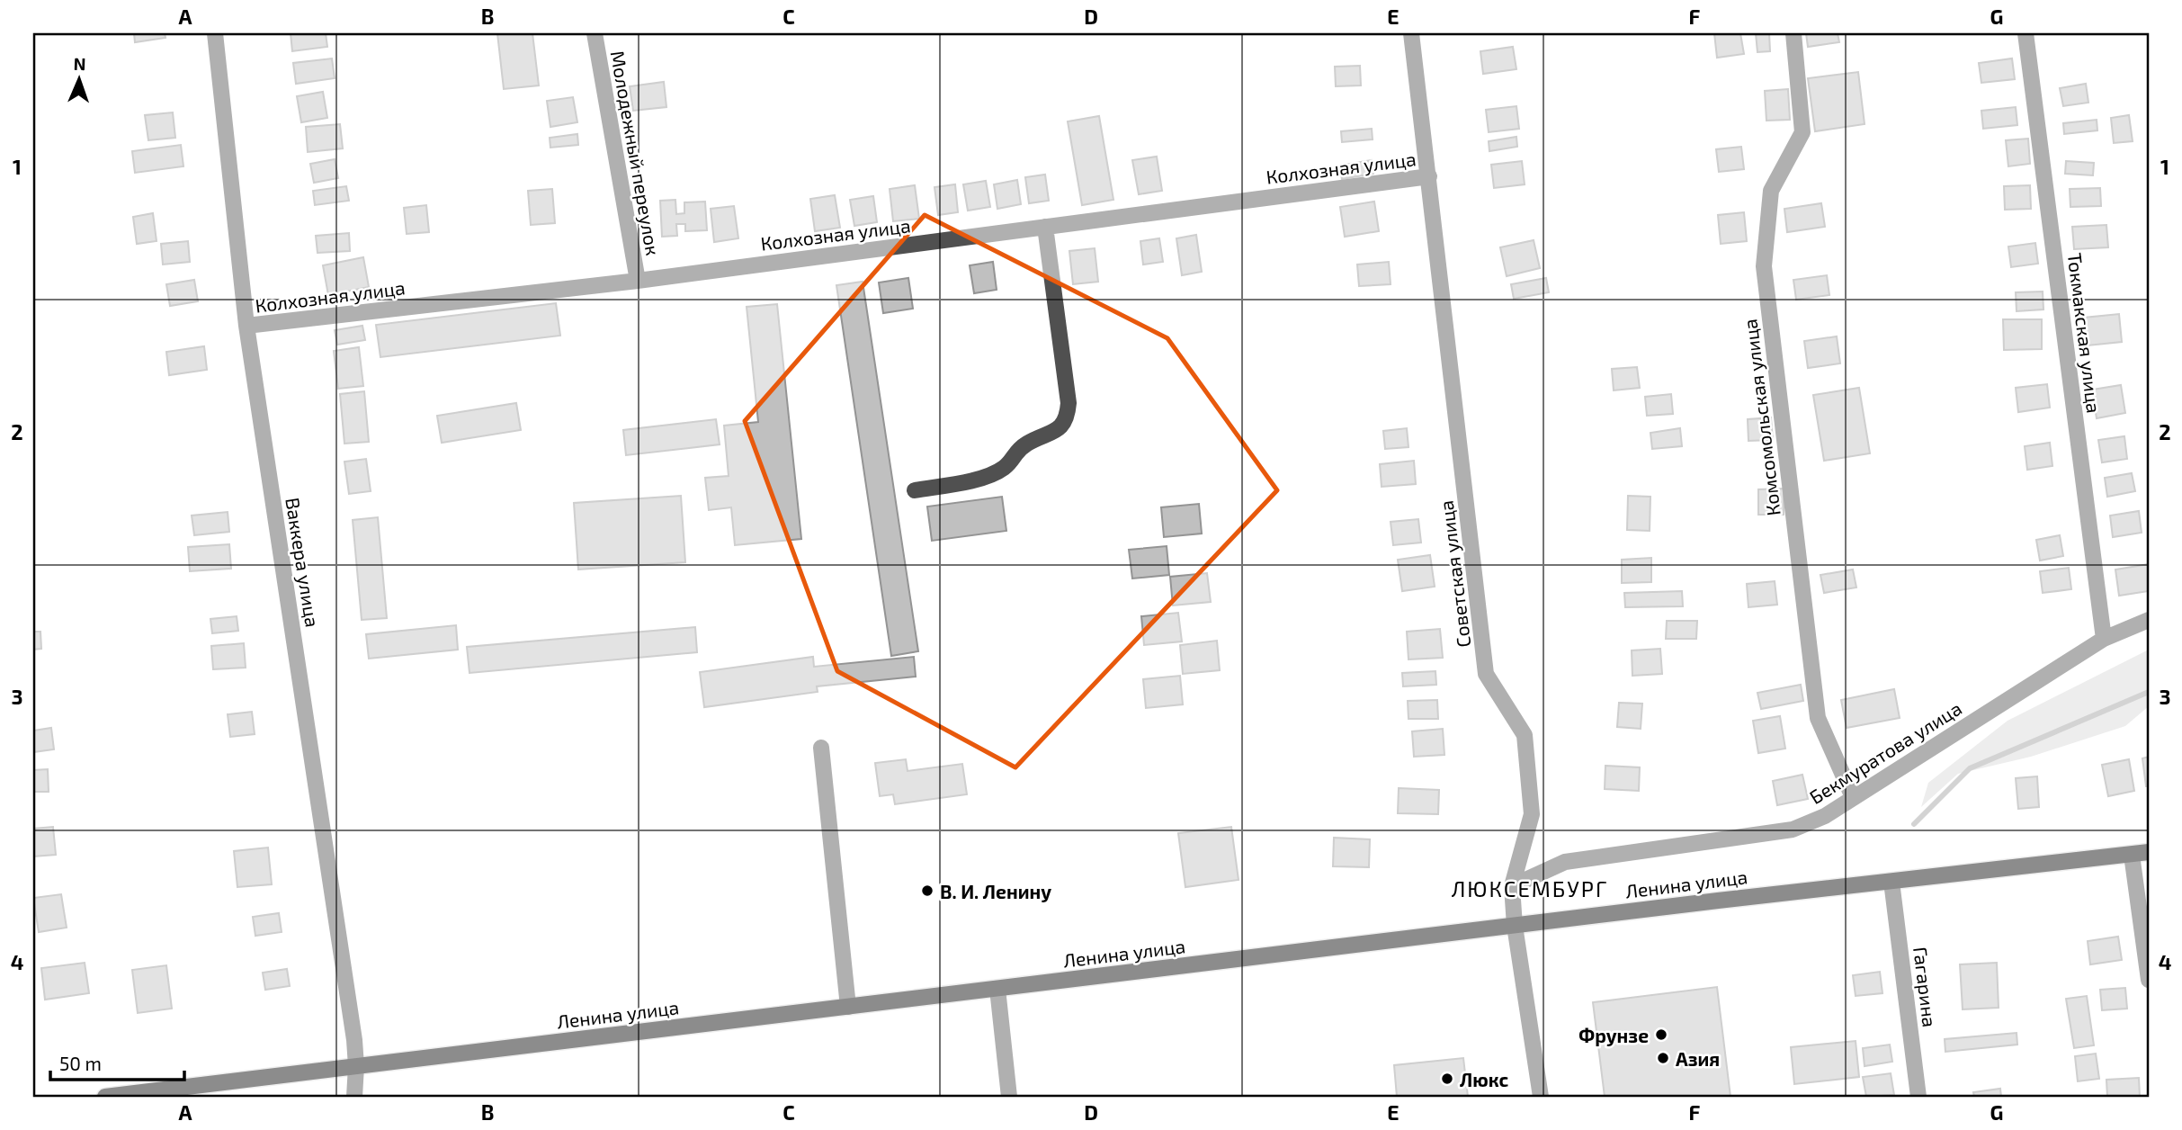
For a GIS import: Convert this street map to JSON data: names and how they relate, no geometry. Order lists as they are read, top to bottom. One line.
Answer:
{"streets":{"main road":["Ленина улица"],"street":["Молодежный переулок","Колхозная улица","Токмакская улица","Комсомольская улица","Ваккера улица","Советская улица","Бекмуратова улица","Гагарина"]},"crossings":[["Молодежный переулок","Колхозная улица"],["Колхозная улица","Ваккера улица"],["Колхозная улица","Советская улица"],["Токмакская улица","Бекмуратова улица"],["Комсомольская улица","Бекмуратова улица"],["Ваккера улица","Ленина улица"],["Советская улица","Бекмуратова улица"],["Советская улица","Ленина улица"],["Ленина улица","Гагарина"]],"districts":["ЛЮКСЕМБУРГ"],"places":["В. И. Ленину","Фрунзе","Азия","Люкс"],"scale_bar":"50 m","north":"top","grid":{"columns":["A","B","C","D","E","F","G"],"rows":["1","2","3","4"]}}
